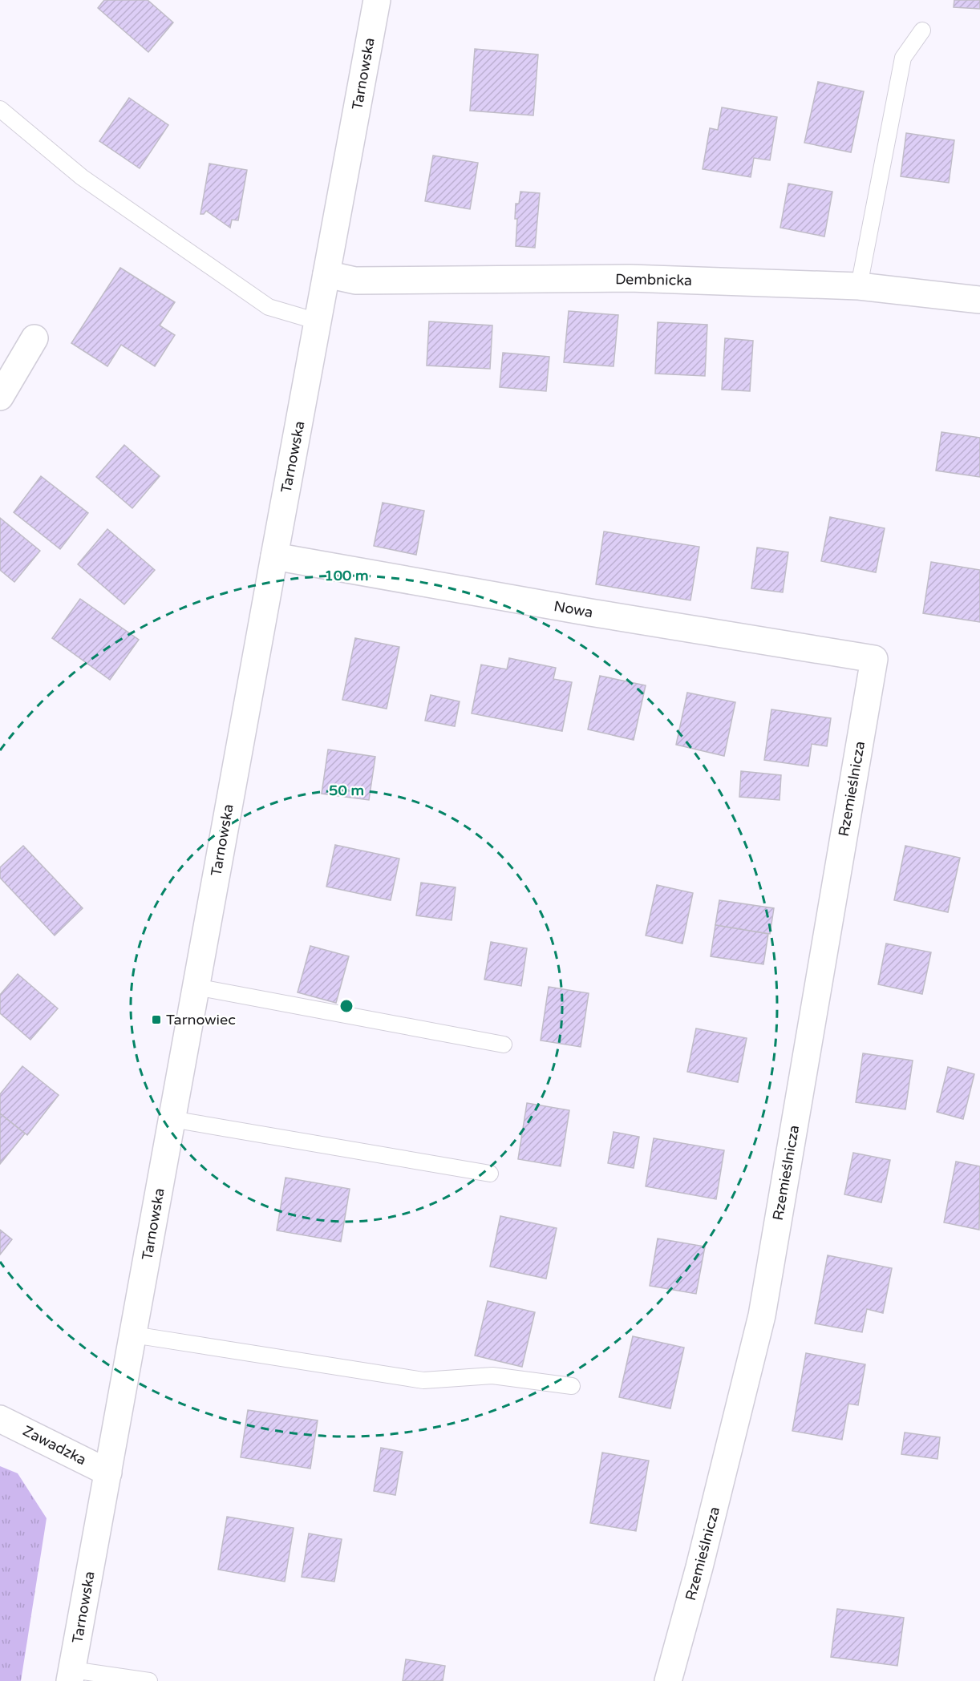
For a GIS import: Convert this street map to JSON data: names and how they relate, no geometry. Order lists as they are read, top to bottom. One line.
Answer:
{"streets":{"street":["Tarnowska","Dembnicka","Nowa","Rzemieślnicza","Zawadzka"]},"crossings":[["Tarnowska","Dembnicka"],["Tarnowska","Nowa"],["Tarnowska","Zawadzka"],["Nowa","Rzemieślnicza"]],"places":{"transit":["Tarnowiec"]},"rings":["100 m","50 m"]}
